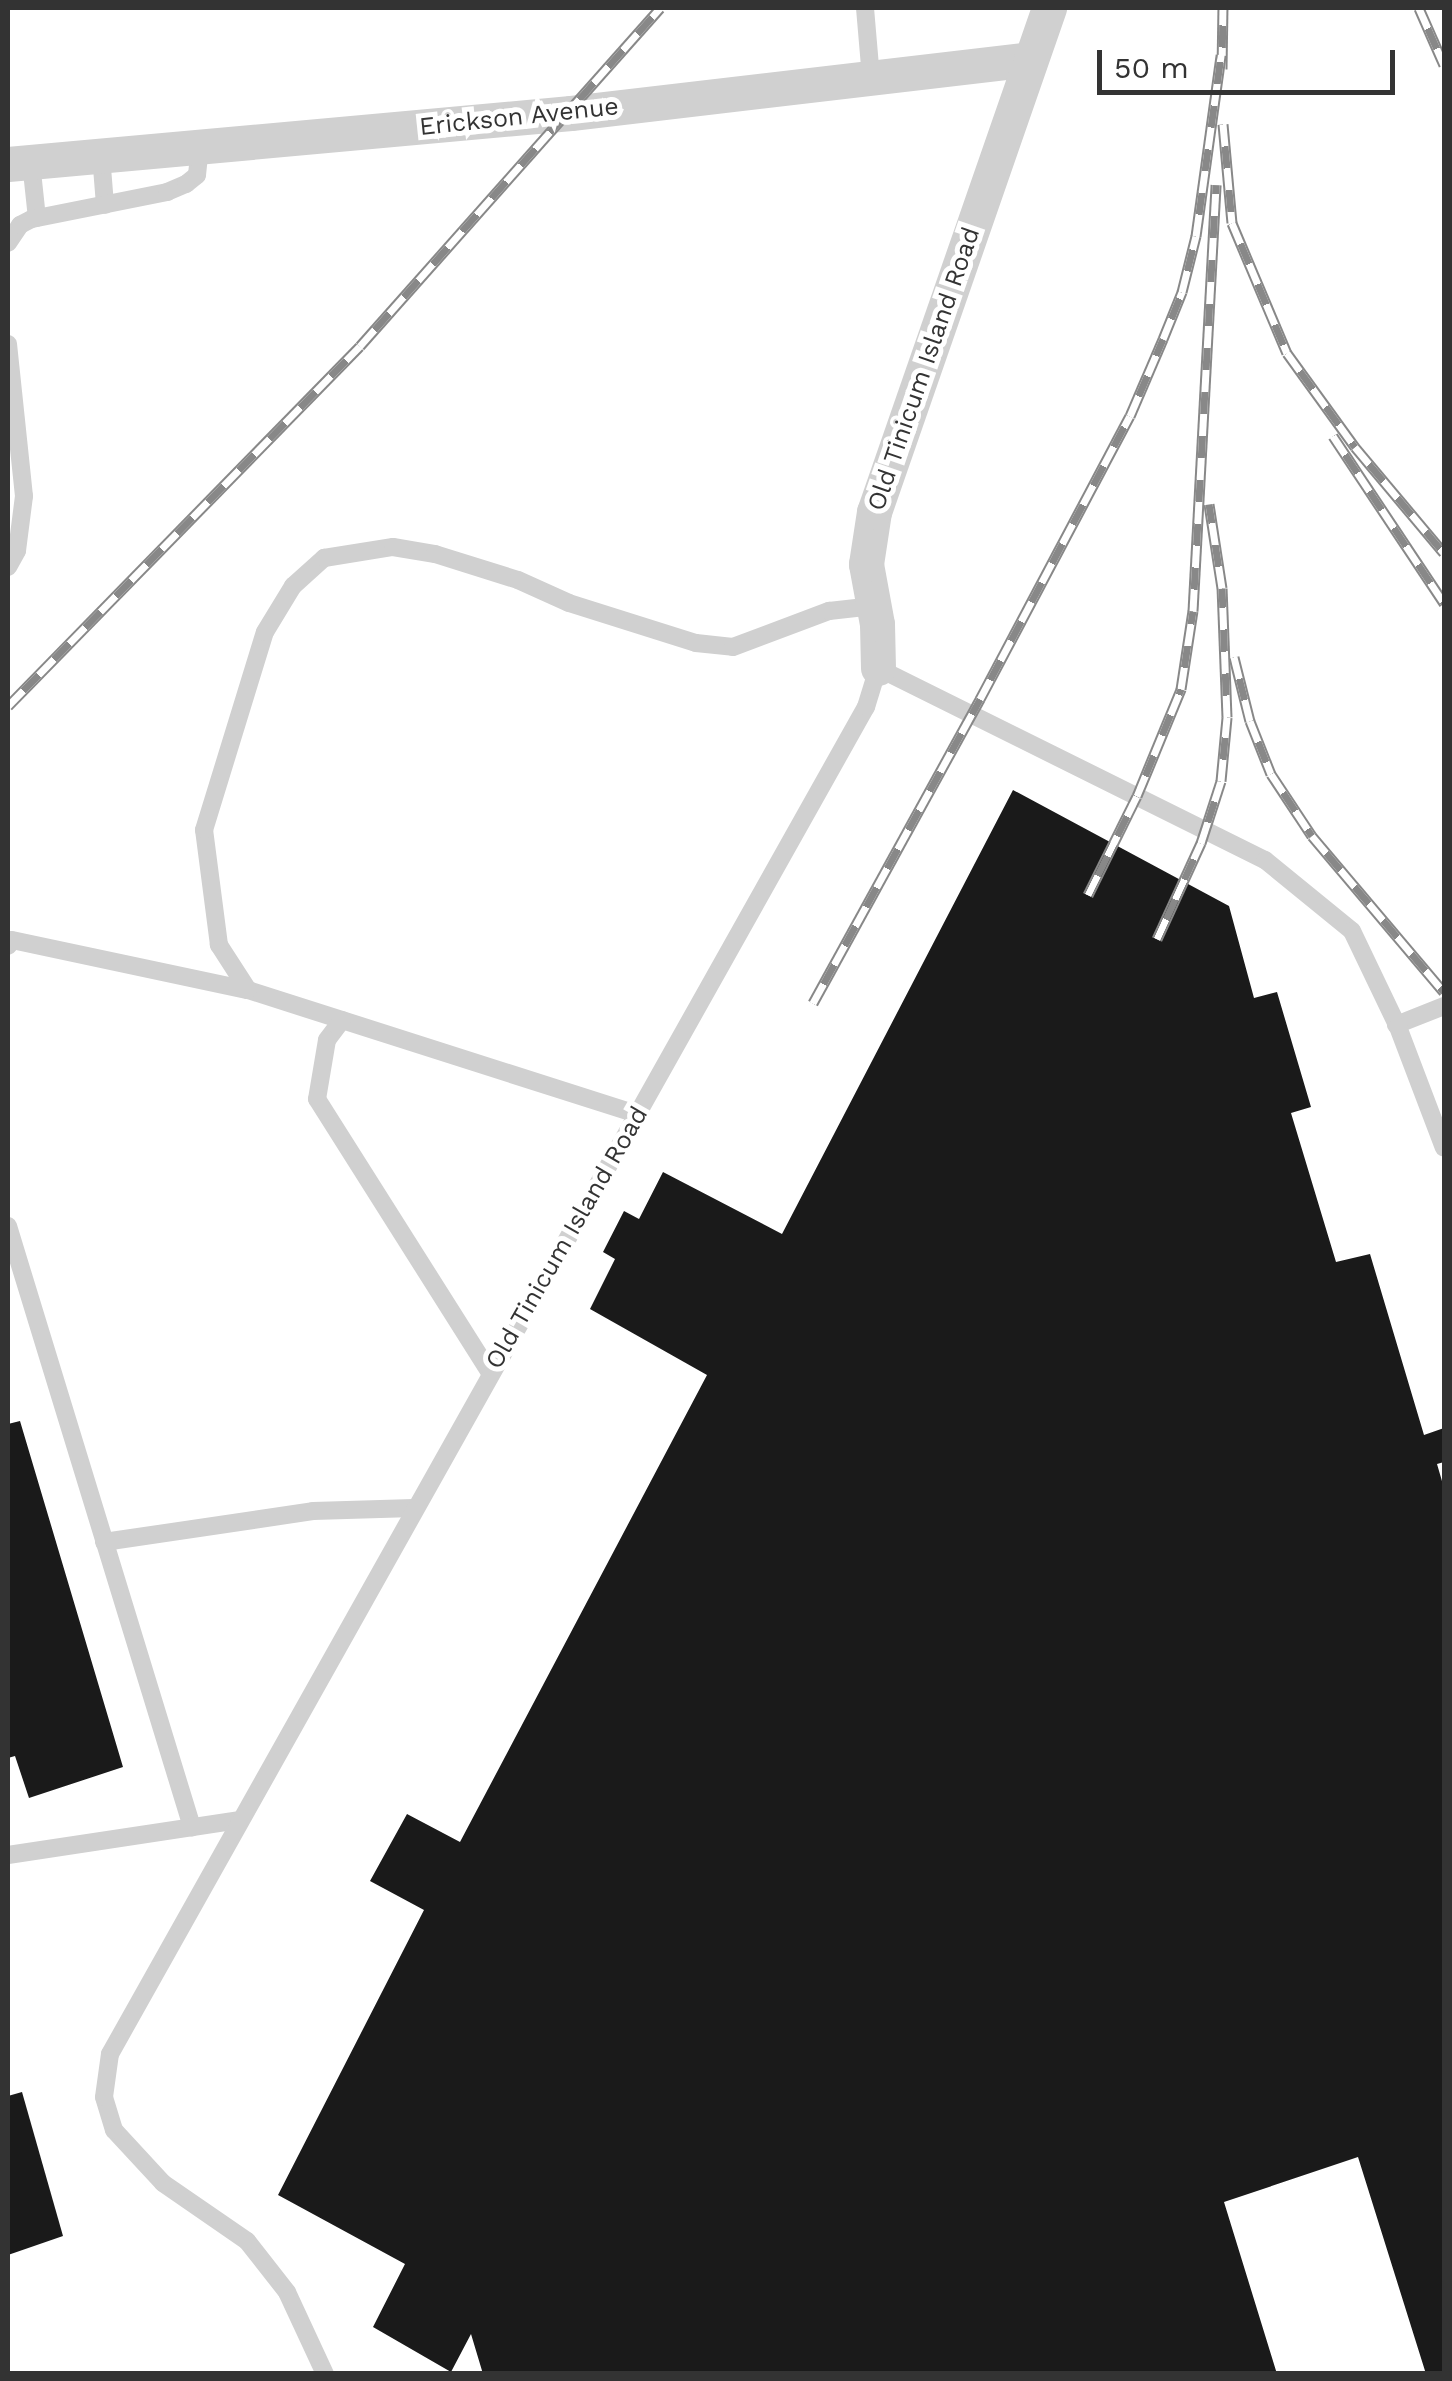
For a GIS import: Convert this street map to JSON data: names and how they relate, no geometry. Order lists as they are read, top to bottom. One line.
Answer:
{"streets":{"street":["Erickson Avenue","Old Tinicum Island Road"]},"crossings":[["Erickson Avenue","Old Tinicum Island Road"]],"scale_bar":"50 m"}
